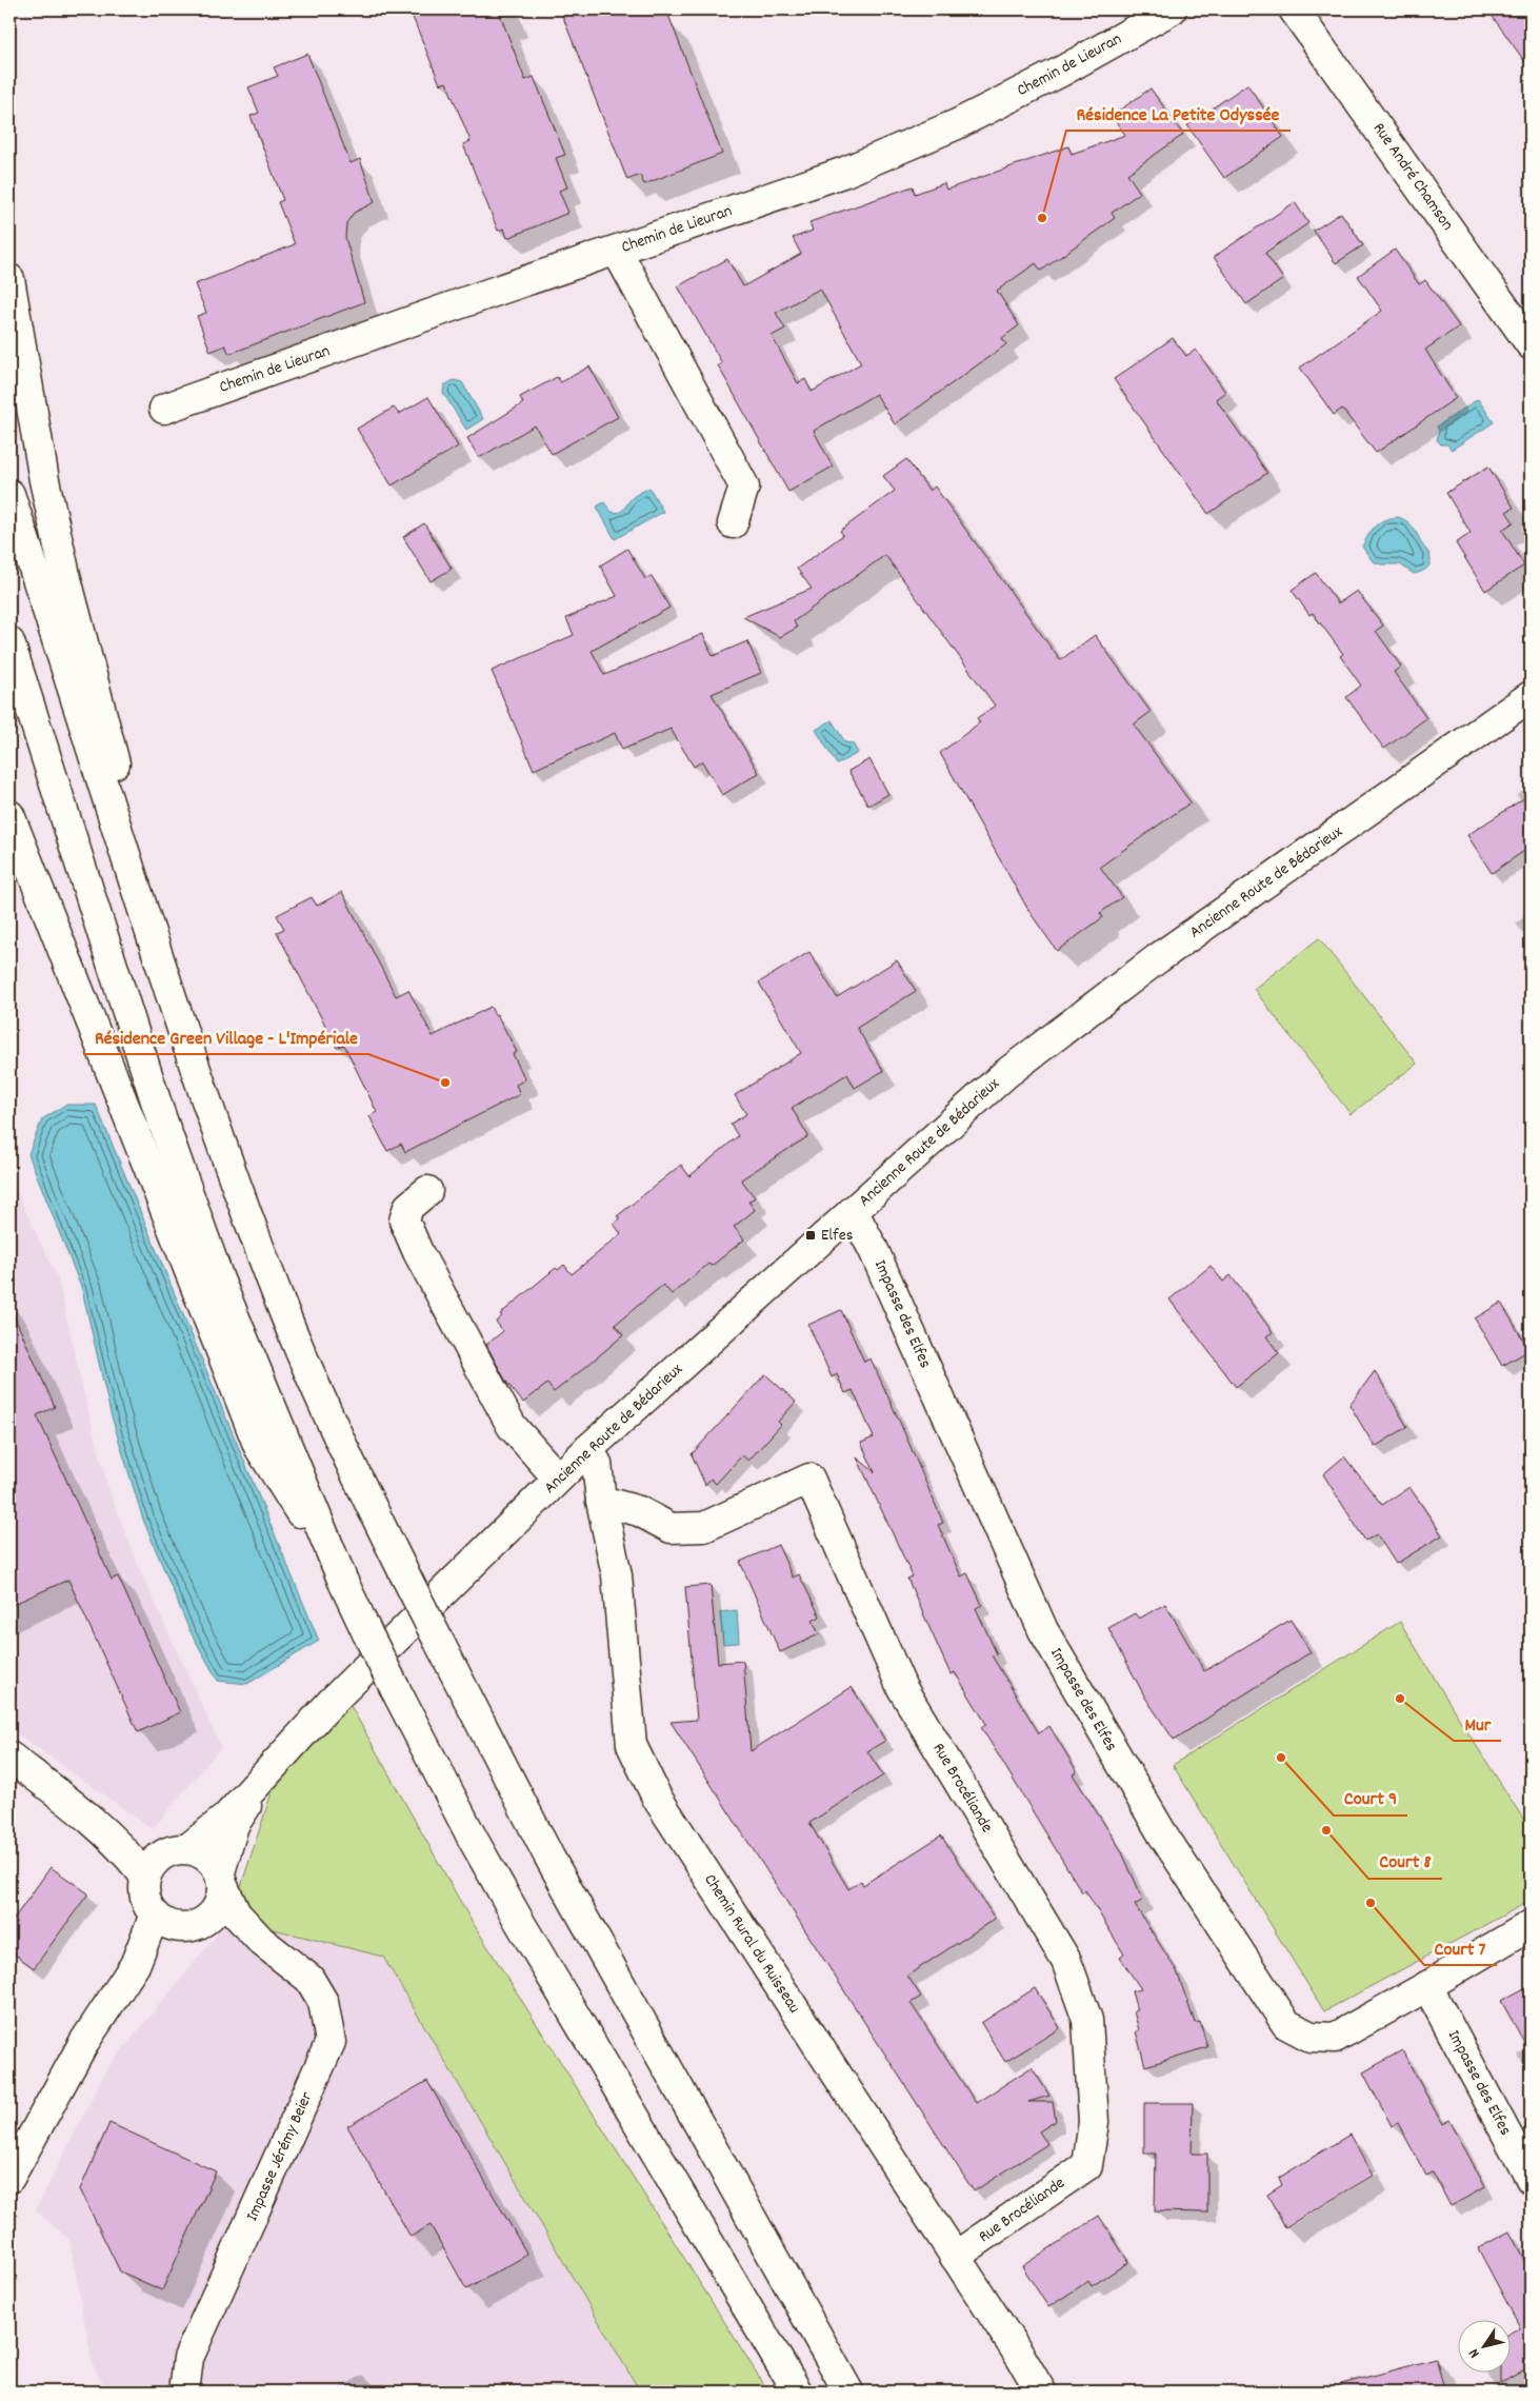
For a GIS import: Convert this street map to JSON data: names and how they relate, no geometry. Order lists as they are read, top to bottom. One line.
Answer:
{"streets":{"main road":["Chemin de Lieuran","Rue André Chamson","Ancienne Route de Bédarieux","Impasse des Elfes","Rue Brocéliande","Chemin Rural du Ruisseau","Impasse Jérémy Beier"]},"crossings":[["Ancienne Route de Bédarieux","Impasse des Elfes"],["Ancienne Route de Bédarieux","Chemin Rural du Ruisseau"],["Ancienne Route de Bédarieux","Impasse Jérémy Beier"],["Rue Brocéliande","Chemin Rural du Ruisseau"]],"places":{"other":["Résidence La Petite Odyssée","Résidence Green Village - L'Impériale","Mur","Court 9","Court 8","Court 7"],"transit":["Elfes"]},"north":"bottom left"}
